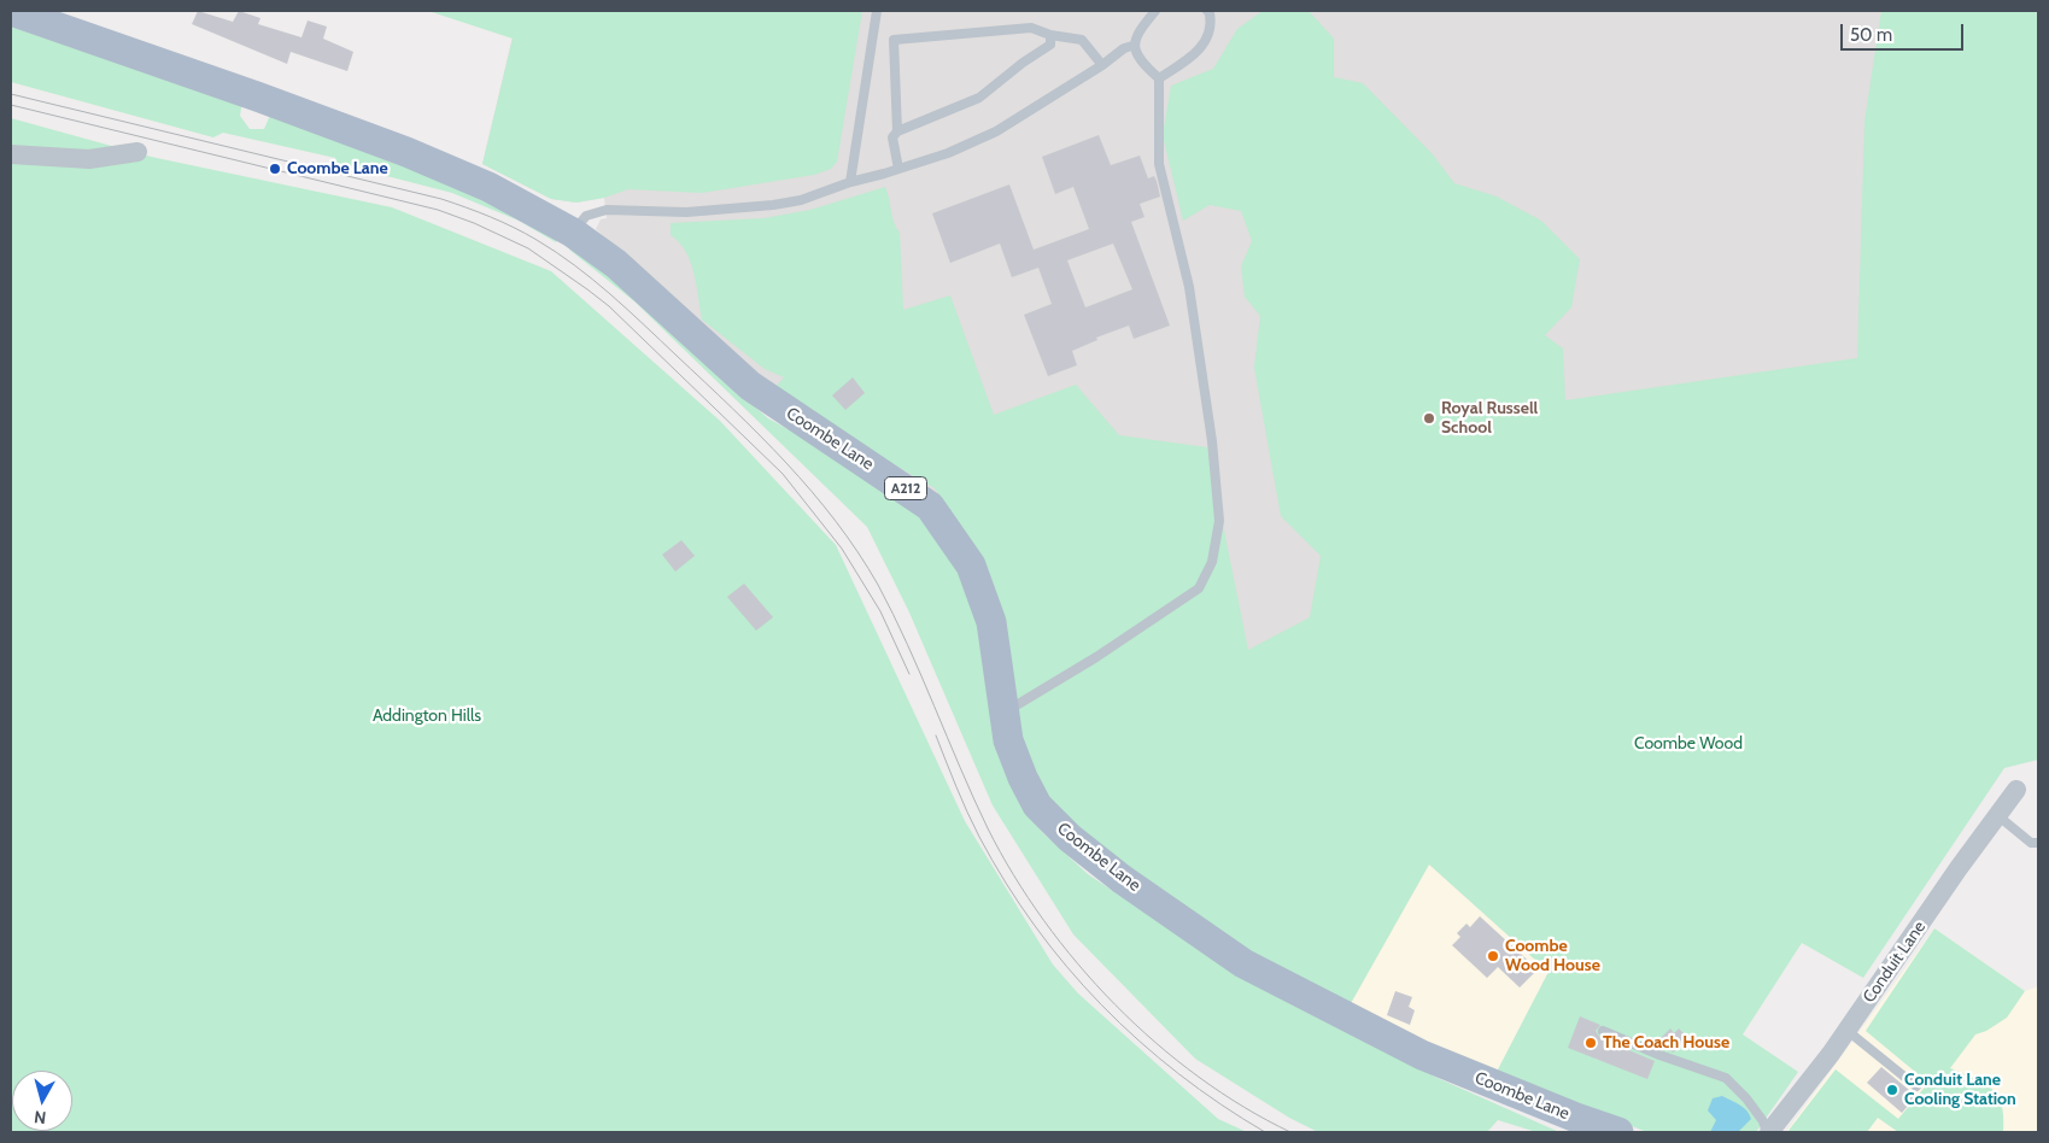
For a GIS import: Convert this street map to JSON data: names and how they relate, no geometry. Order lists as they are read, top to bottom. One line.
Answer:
{"streets":{"main road":["Coombe Lane","A212"],"street":["Conduit Lane"]},"parks":["Addington Hills","Coombe Wood"],"places":["Coombe Lane","Royal Russell School","Coombe Wood House","The Coach House","Conduit Lane Cooling Station"],"scale_bar":"50 m","north":"bottom"}
